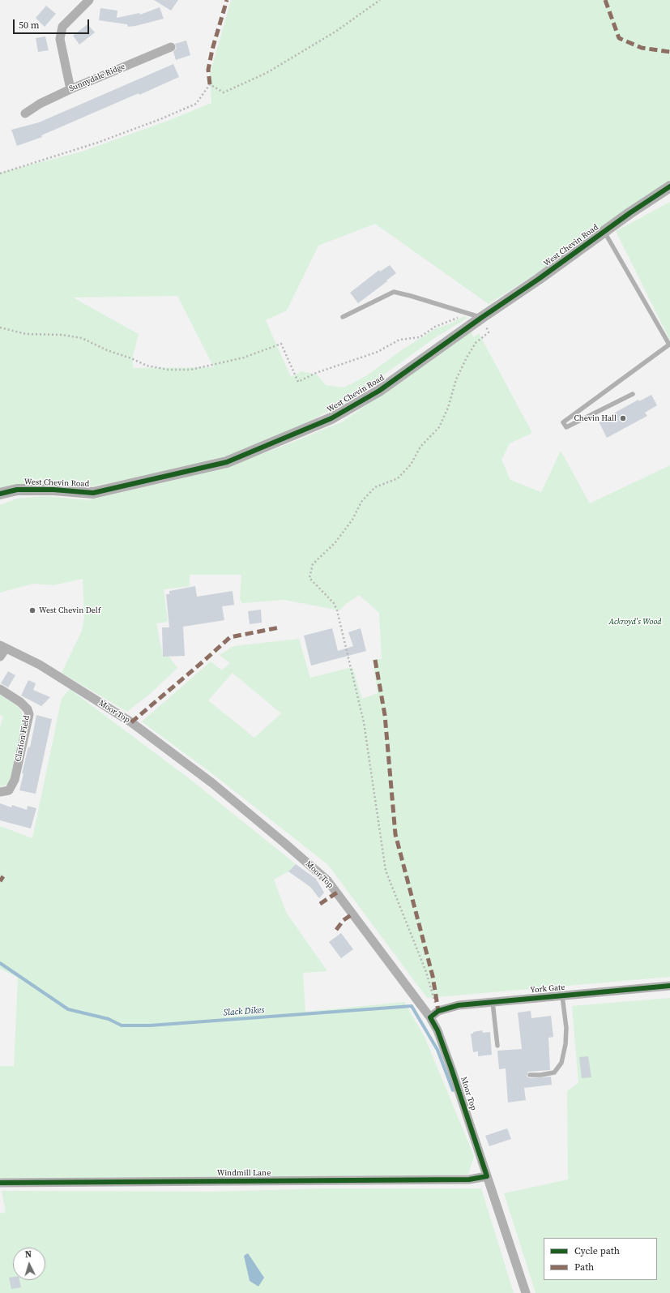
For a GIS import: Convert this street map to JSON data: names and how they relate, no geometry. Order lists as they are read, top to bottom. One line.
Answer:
{"streets":{"street":["Sunnydale Ridge","West Chevin Road","Moor Top","Clarion Field","York Gate","Windmill Lane"]},"crossings":[["Moor Top","York Gate"],["Moor Top","Windmill Lane"]],"water":["Slack Dikes"],"parks":["Ackroyd's Wood"],"places":["Chevin Hall","West Chevin Delf"],"legend":["Cycle path","Path"],"scale_bar":"50 m","north":"top"}
